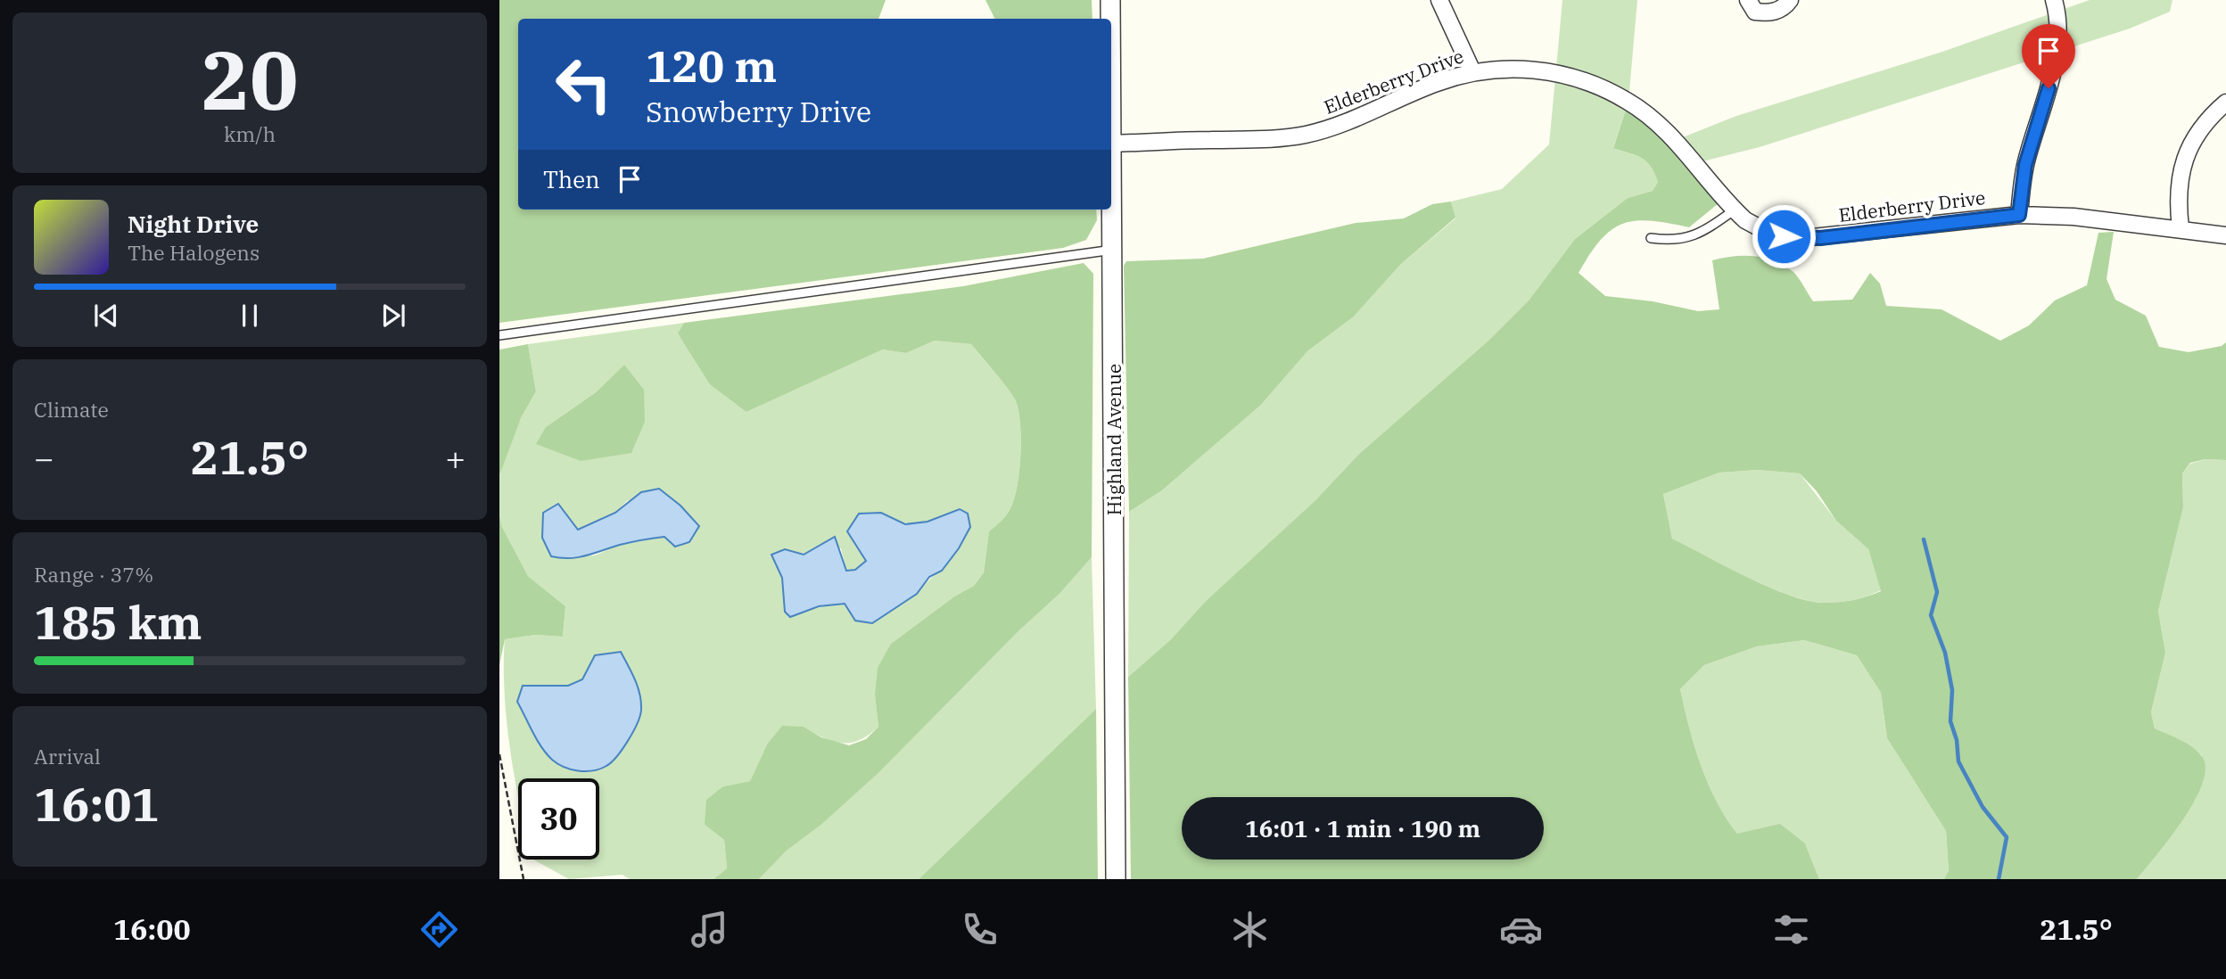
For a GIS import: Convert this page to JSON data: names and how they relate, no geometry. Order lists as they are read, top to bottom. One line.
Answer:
{"streets":{"street":["Elderberry Drive","Highland Avenue"]},"crossings":[["Elderberry Drive","Highland Avenue"]],"page":{"tile":[["20","km/h"],"Climate",["Range · 37%","185 km"],["Arrival","16:01"]],"turn":["120 m","Snowberry Drive"],"then":"Then","song":["Night Drive","The Halogens"],"heat":["−","21.5°","+"],"limit":"30","trip":"16:01 · 1 min · 190 m","tabs":["16:00","21.5°"]}}
